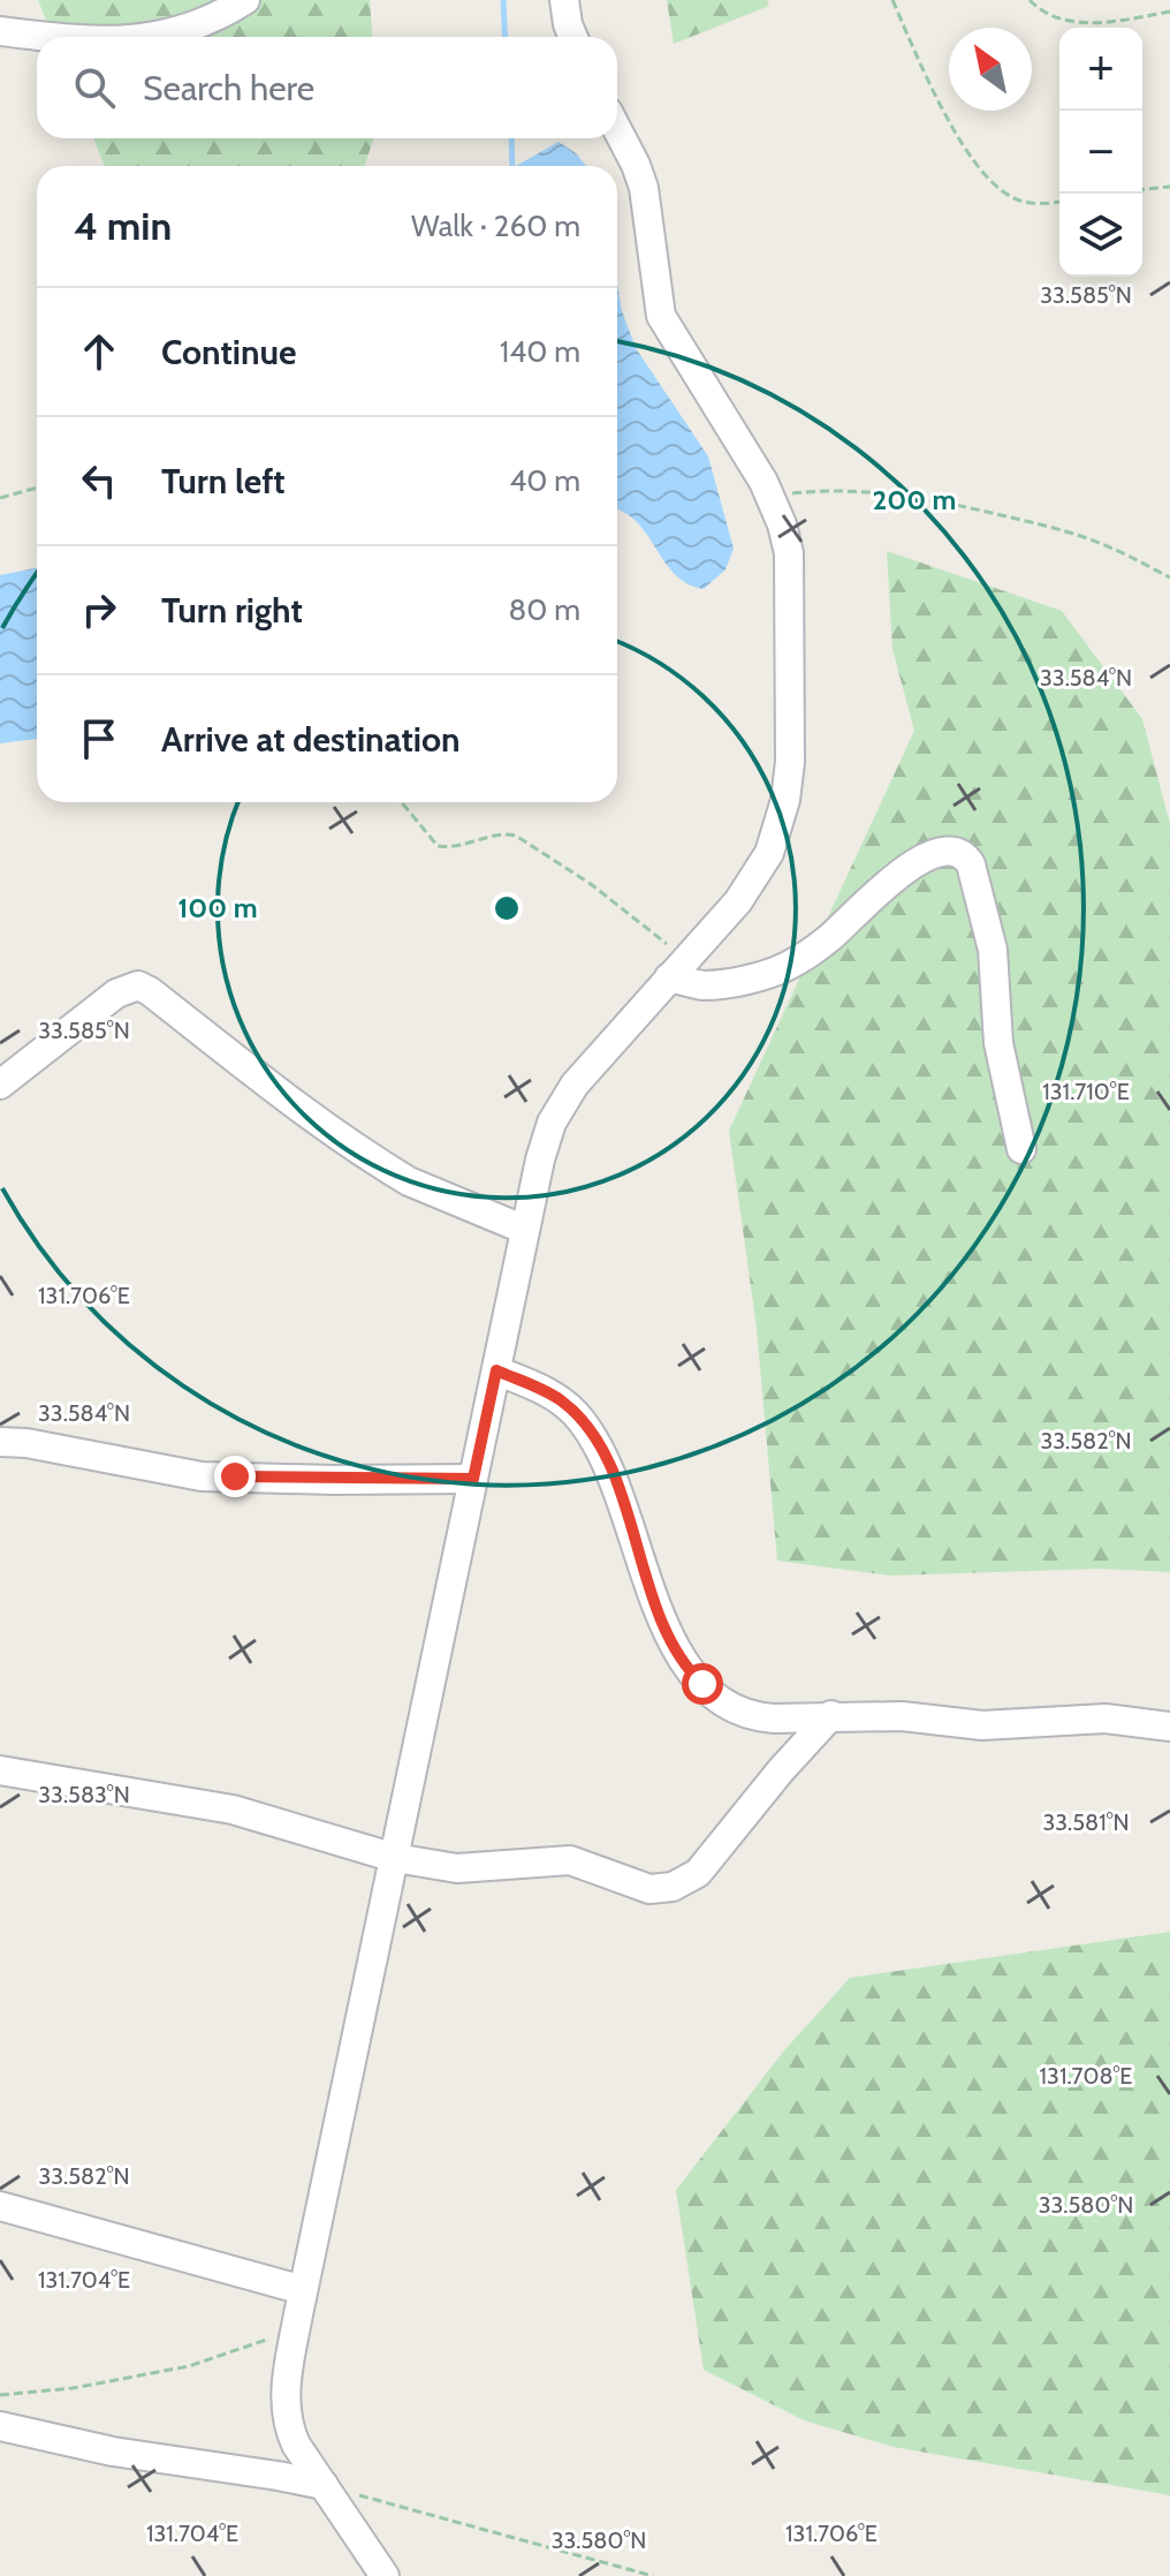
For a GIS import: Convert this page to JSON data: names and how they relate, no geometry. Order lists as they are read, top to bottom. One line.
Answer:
{"north":"top left","page":{"map_buttons":["+","−"],"search":"Search here","heading":["4 min","Walk · 260 m"],"list":[["Continue","140 m"],["Turn left","40 m"],["Turn right","80 m"],"Arrive at destination"]},"coordinates":["33.585°N","33.584°N","131.710°E","131.706°E","33.582°N","33.583°N","33.581°N","131.708°E","33.580°N","131.704°E"],"rings":["200 m","100 m"]}
